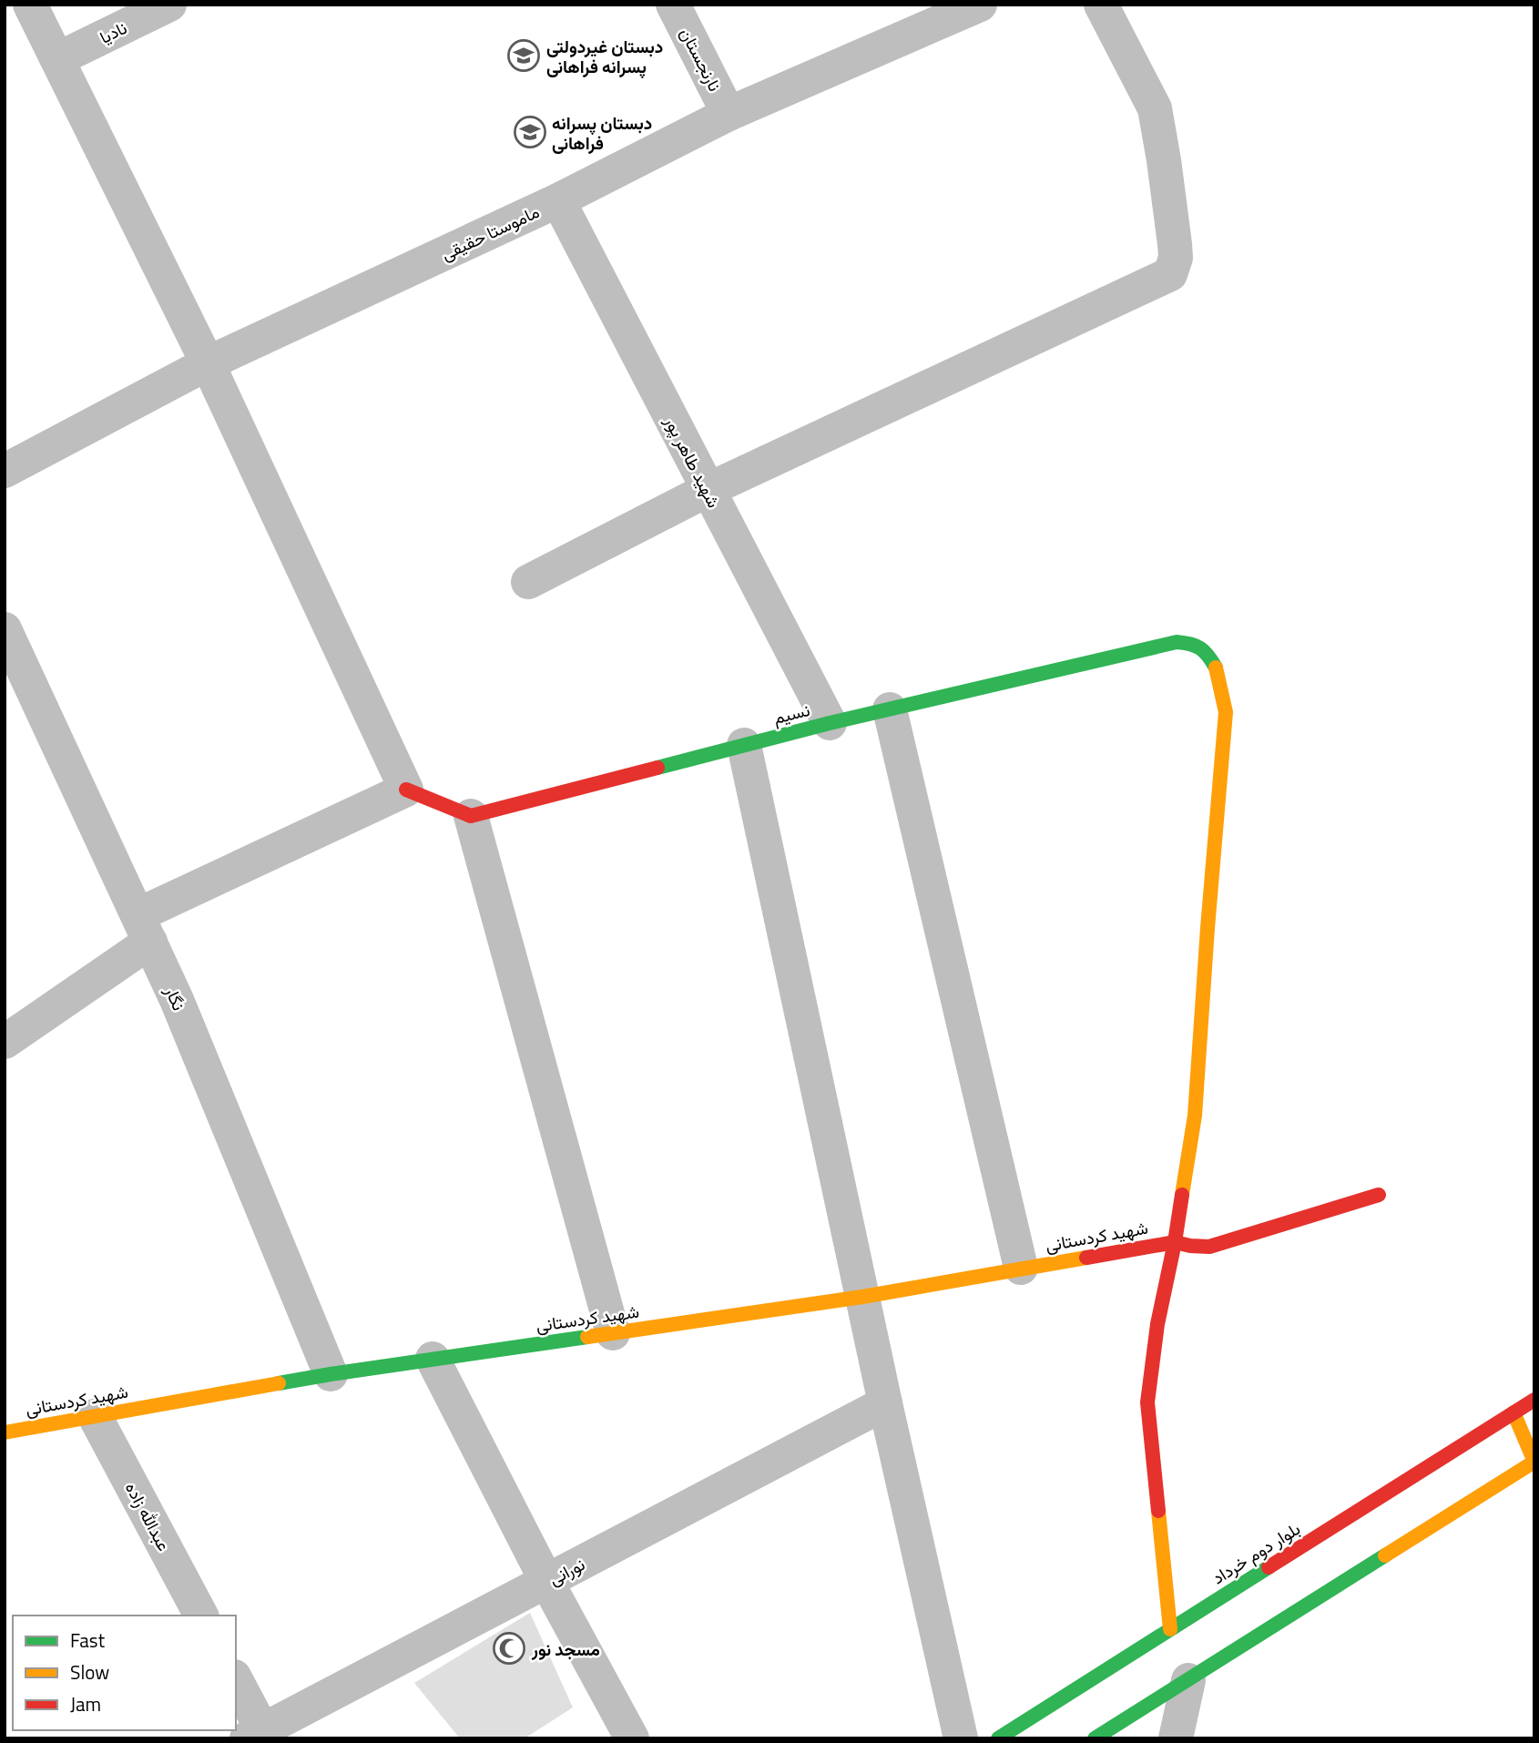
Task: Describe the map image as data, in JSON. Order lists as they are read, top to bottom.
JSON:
{
  "streets": {
    "street": [
      "نادیا",
      "نارنجستان",
      "ماموستا حقیقی",
      "شهید طاهر پور",
      "نسیم",
      "نگار",
      "شهید کردستانی",
      "عبدالله زاده",
      "بلوار دوم خرداد",
      "نورانی"
    ]
  },
  "crossings": [
    ["نارنجستان", "ماموستا حقیقی"],
    ["ماموستا حقیقی", "شهید طاهر پور"],
    ["شهید طاهر پور", "نسیم"],
    ["نسیم", "شهید کردستانی"],
    ["نگار", "شهید کردستانی"],
    ["شهید کردستانی", "عبدالله زاده"]
  ],
  "places": {
    "school or university": ["دبستان غیردولتی پسرانه فراهانی", "دبستان پسرانه فراهانی"],
    "mosque": ["مسجد نور"]
  },
  "legend": ["Fast", "Slow", "Jam"]
}
